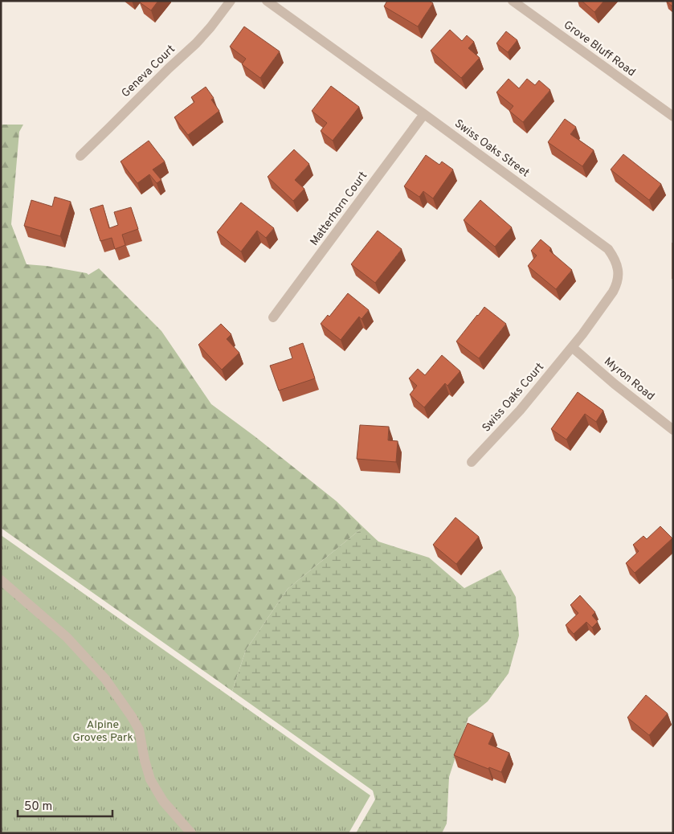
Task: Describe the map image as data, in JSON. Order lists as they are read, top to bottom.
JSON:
{
  "streets": {
    "street": [
      "Grove Bluff Road",
      "Geneva Court",
      "Swiss Oaks Street",
      "Matterhorn Court",
      "Myron Road",
      "Swiss Oaks Court"
    ]
  },
  "crossings": [
    ["Swiss Oaks Street", "Matterhorn Court"],
    ["Swiss Oaks Street", "Myron Road"],
    ["Swiss Oaks Street", "Swiss Oaks Court"],
    ["Myron Road", "Swiss Oaks Court"]
  ],
  "parks": ["Alpine Groves Park"],
  "scale_bar": "50 m"
}
